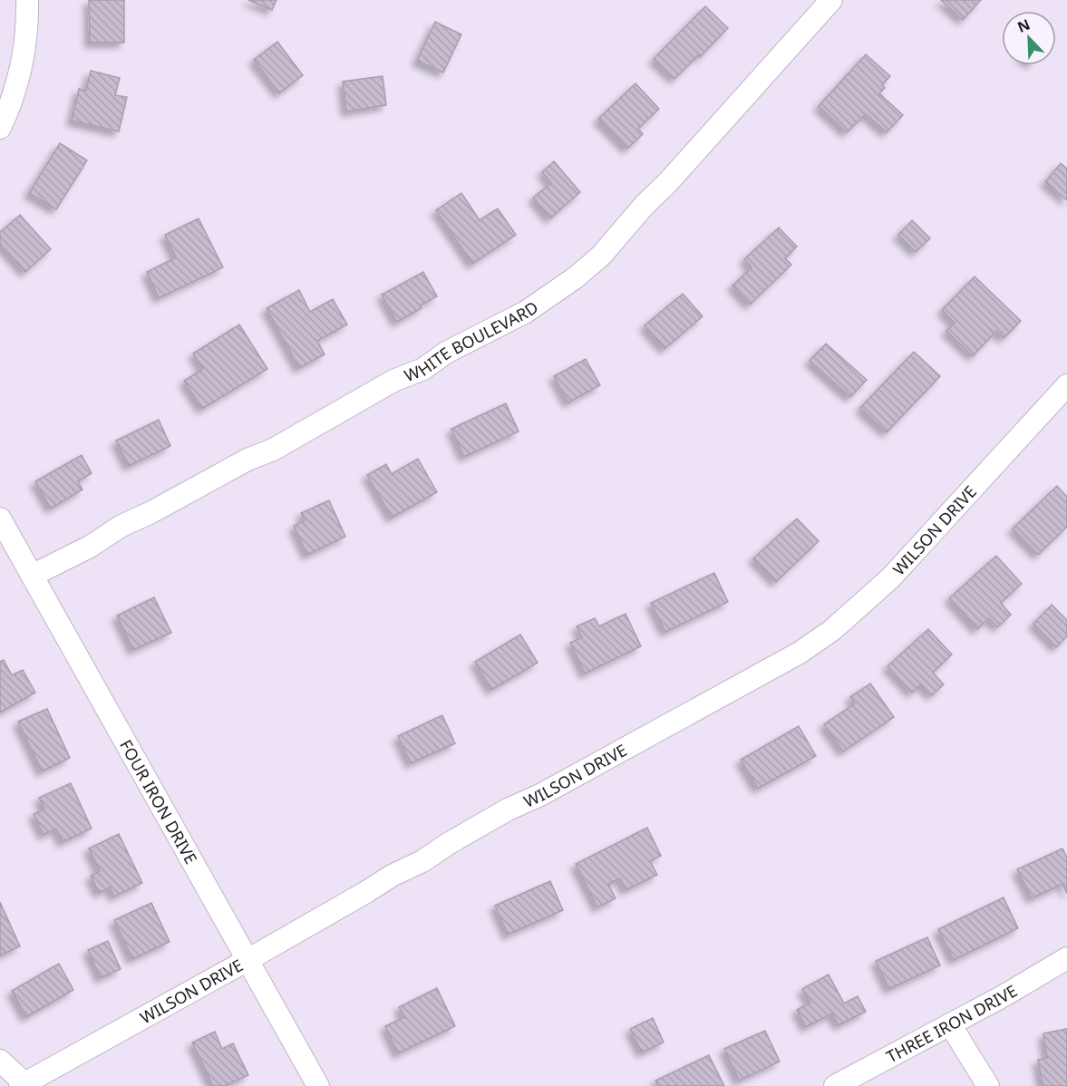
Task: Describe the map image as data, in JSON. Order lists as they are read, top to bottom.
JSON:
{
  "streets": {
    "street": [
      "WHITE BOULEVARD",
      "WILSON DRIVE",
      "FOUR IRON DRIVE",
      "THREE IRON DRIVE"
    ]
  },
  "crossings": [
    ["WHITE BOULEVARD", "FOUR IRON DRIVE"],
    ["WILSON DRIVE", "FOUR IRON DRIVE"]
  ],
  "north": "top left"
}
